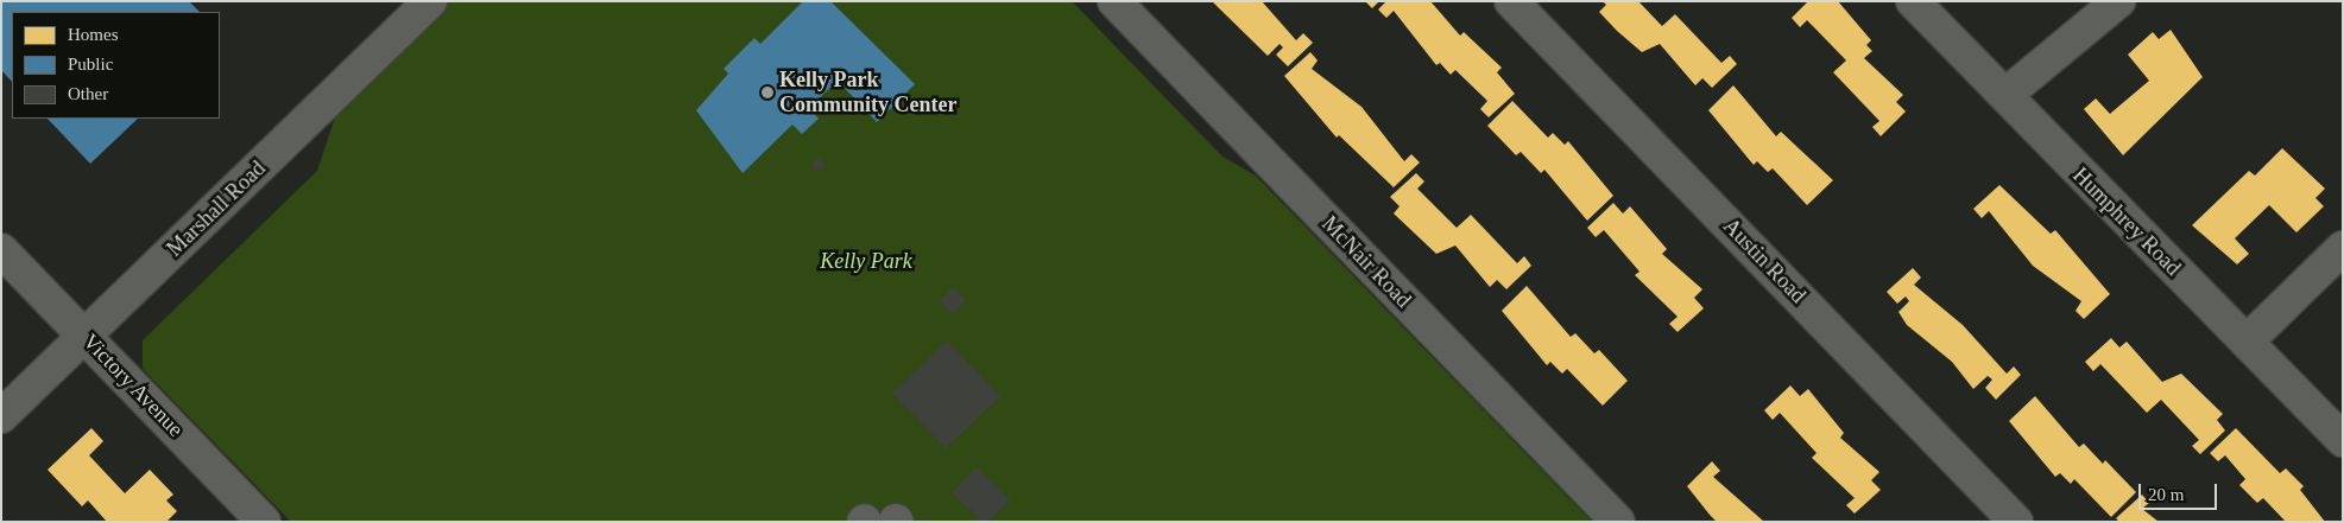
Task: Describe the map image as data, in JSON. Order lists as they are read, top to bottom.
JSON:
{
  "streets": {
    "street": [
      "Marshall Road",
      "Humphrey Road",
      "Austin Road",
      "McNair Road",
      "Victory Avenue"
    ]
  },
  "crossings": [
    ["Marshall Road", "Victory Avenue"]
  ],
  "parks": ["Kelly Park"],
  "places": ["Kelly Park Community Center"],
  "legend": ["Homes", "Public", "Other"],
  "scale_bar": "20 m"
}
